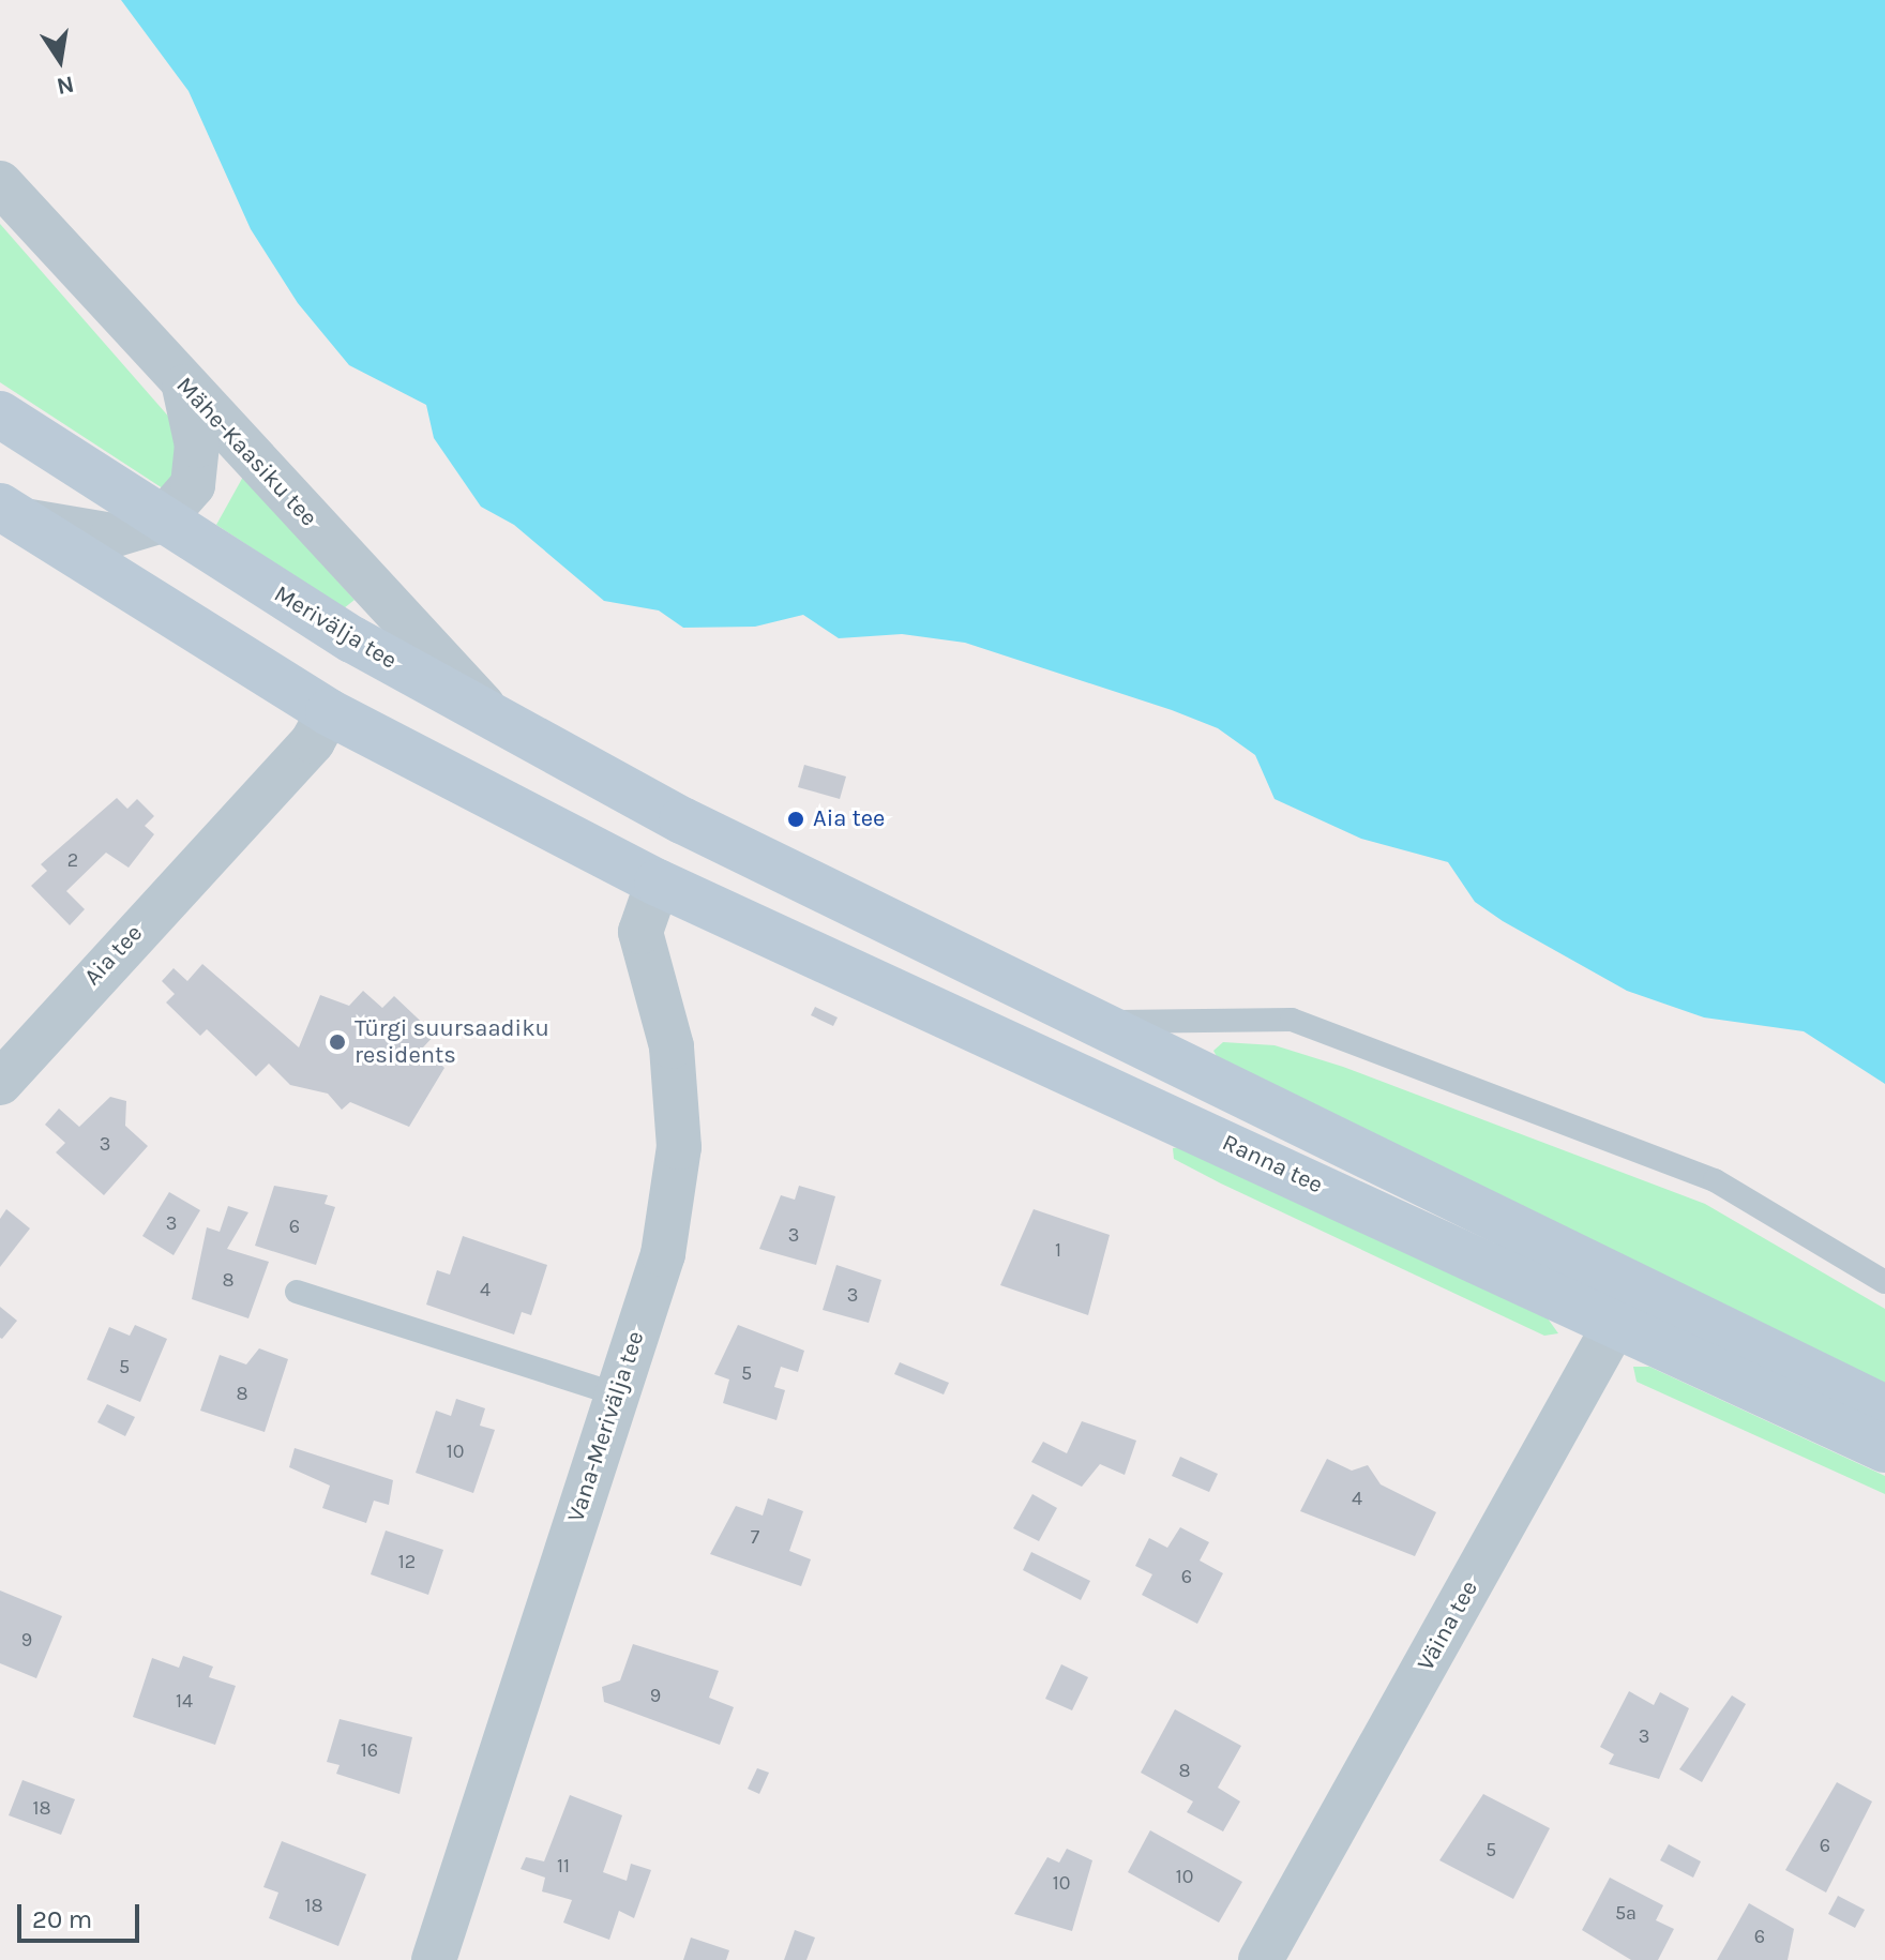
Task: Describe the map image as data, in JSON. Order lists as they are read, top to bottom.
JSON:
{
  "streets": {
    "main road": ["Merivälja tee", "Ranna tee"],
    "street": [
      "Mähe-Kaasiku tee",
      "Aia tee",
      "Vana-Merivälja tee",
      "Väina tee"
    ]
  },
  "crossings": [
    ["Mähe-Kaasiku tee", "Merivälja tee"],
    ["Merivälja tee", "Ranna tee"],
    ["Ranna tee", "Vana-Merivälja tee"],
    ["Ranna tee", "Väina tee"]
  ],
  "places": ["Aia tee", "Türgi suursaadiku residents"],
  "house_numbers": [
    "2",
    "3",
    "3",
    "6",
    "3",
    "1",
    "8",
    "4",
    "3",
    "5",
    "5",
    "8",
    "10",
    "4",
    "7",
    "12",
    "6",
    "9",
    "9",
    "14",
    "3",
    "16",
    "8",
    "18",
    "6",
    "5",
    "11",
    "10",
    "10",
    "18",
    "5a",
    "6"
  ],
  "scale_bar": "20 m",
  "north": "bottom"
}
